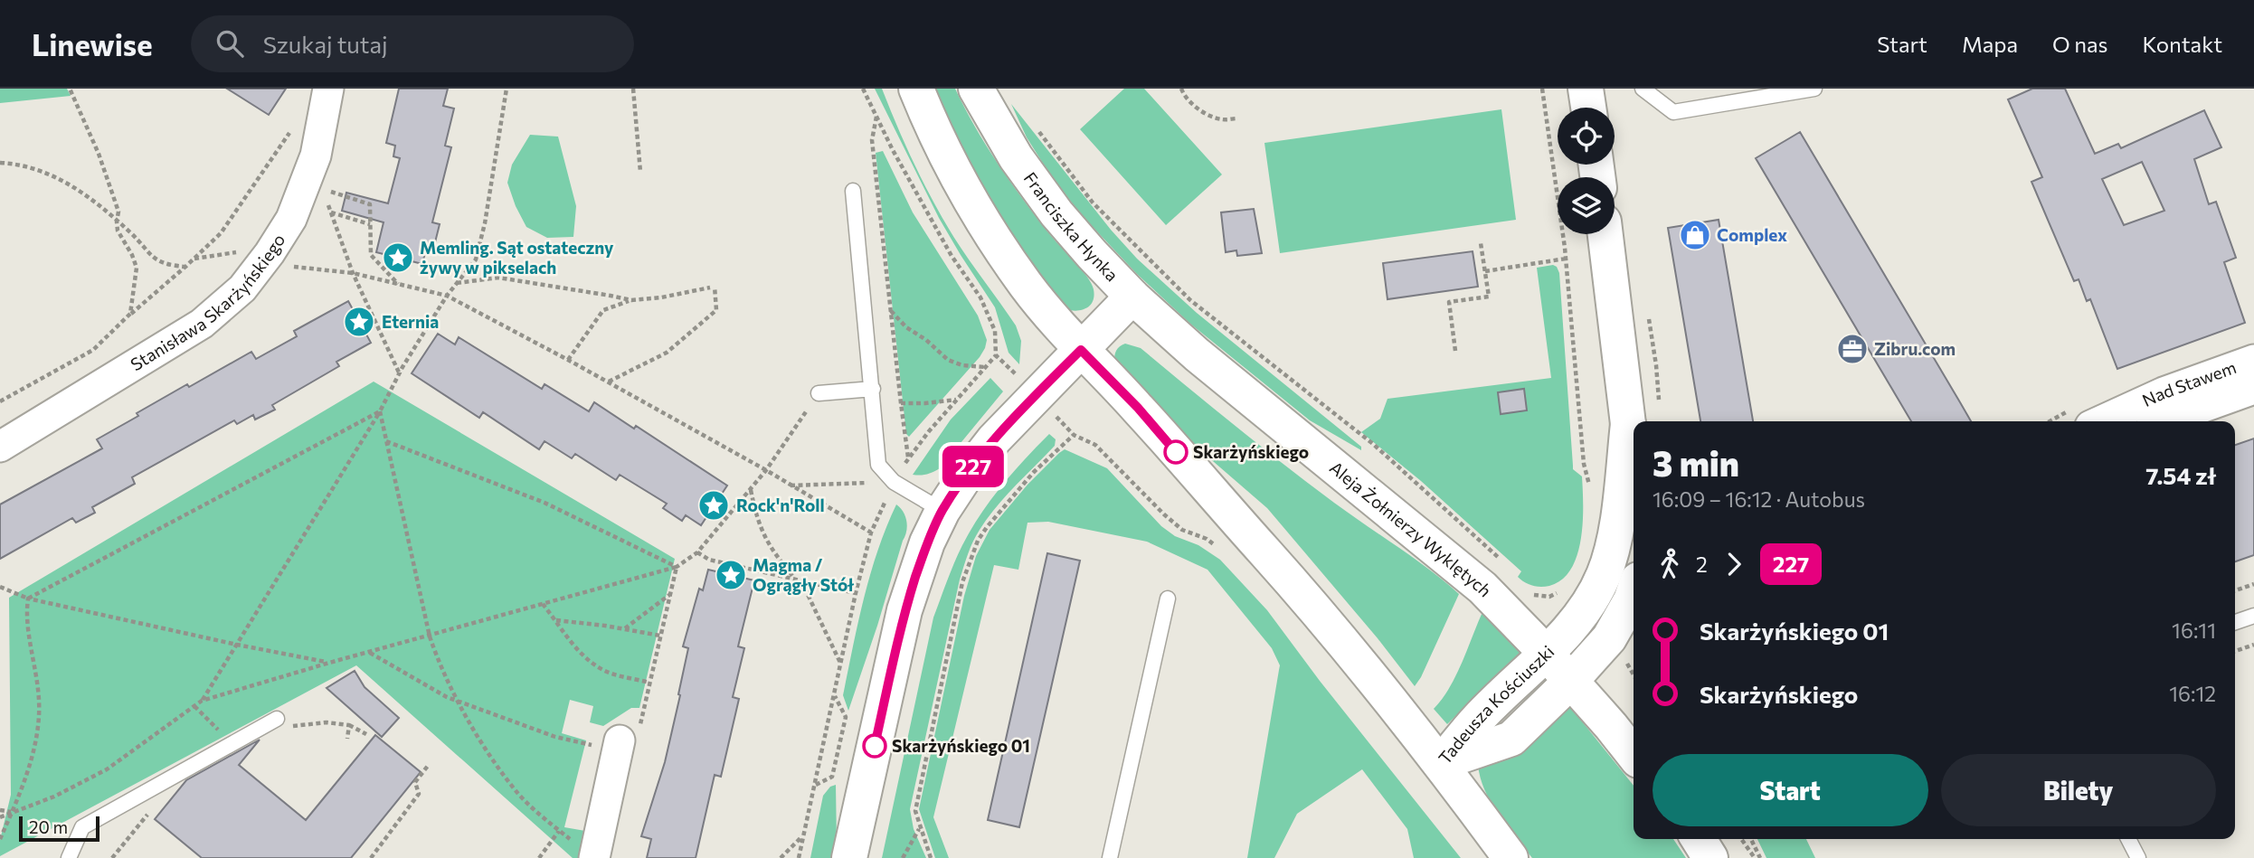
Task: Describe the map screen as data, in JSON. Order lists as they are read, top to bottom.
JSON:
{
  "streets": {
    "main road": ["Franciszka Hynka", "Aleja Żołnierzy Wyklętych", "Tadeusza Kościuszki"],
    "street": ["Stanisława Skarżyńskiego", "Nad Stawem"]
  },
  "crossings": [
    ["Franciszka Hynka", "Aleja Żołnierzy Wyklętych"],
    ["Aleja Żołnierzy Wyklętych", "Tadeusza Kościuszki"]
  ],
  "places": {
    "shop": ["Complex"],
    "place": [
      "Memling. Sąt ostateczny żywy w pikselach",
      "Eternia",
      "Rock'n'Roll",
      "Magma / Ogrągły Stół"
    ],
    "office": ["Zibru.com"],
    "other": ["Skarżyńskiego", "Skarżyńskiego 01"]
  },
  "lines": ["bus line 227"],
  "scale_bar": "20 m",
  "page": {
    "header": "Linewise",
    "search": "Szukaj tutaj",
    "nav": [
      "Start",
      "Mapa",
      "O nas",
      "Kontakt"
    ],
    "on_map": "227",
    "heading": ["3 min", "16:09 – 16:12 · Autobus", "7.54 zł"],
    "legs": ["2", "227"],
    "list": [
      {
        "name": "Skarżyńskiego 01",
        "value": "16:11"
      },
      {
        "name": "Skarżyńskiego",
        "value": "16:12"
      }
    ],
    "buttons": ["Start", "Bilety"],
    "scale": "20 m"
  }
}
